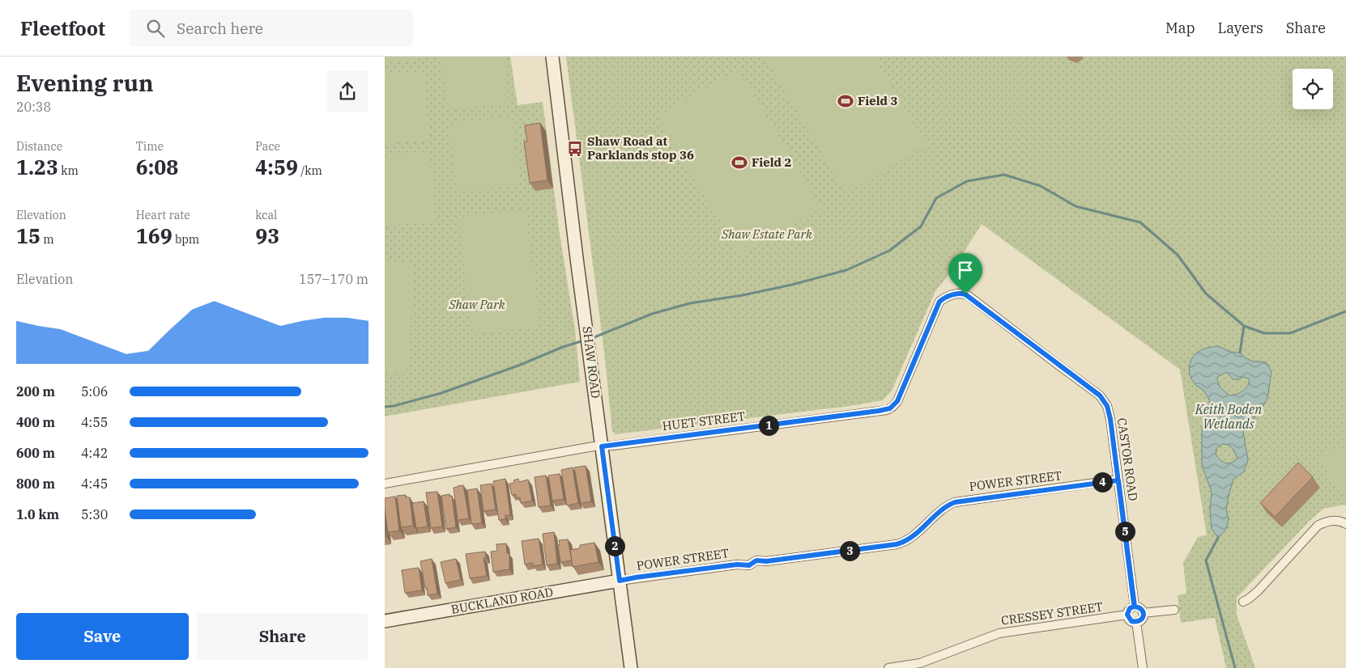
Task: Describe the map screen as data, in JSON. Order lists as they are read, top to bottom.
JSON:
{
  "streets": {
    "street": [
      "SHAW ROAD",
      "HUET STREET",
      "CASTOR ROAD",
      "POWER STREET",
      "BUCKLAND ROAD",
      "CRESSEY STREET"
    ]
  },
  "crossings": [
    ["SHAW ROAD", "HUET STREET"],
    ["SHAW ROAD", "POWER STREET"],
    ["SHAW ROAD", "BUCKLAND ROAD"],
    ["HUET STREET", "CASTOR ROAD"],
    ["CASTOR ROAD", "POWER STREET"],
    ["CASTOR ROAD", "CRESSEY STREET"],
    ["POWER STREET", "BUCKLAND ROAD"]
  ],
  "water": ["Keith Boden Wetlands"],
  "parks": ["Shaw Estate Park", "Shaw Park"],
  "places": {
    "sports": ["Field 3", "Field 2"],
    "bus stop": ["Shaw Road at Parklands stop 36"]
  },
  "page": {
    "header": "Fleetfoot",
    "search": "Search here",
    "nav": ["Map", "Layers", "Share"],
    "heading": ["Evening run", "20:38"],
    "stats": [
      ["Distance", "1.23 km"],
      ["Time", "6:08"],
      ["Pace", "4:59 /km"],
      ["Elevation", "15 m"],
      ["Heart rate", "169 bpm"],
      ["kcal", "93"]
    ],
    "chart": ["Elevation", "157–170 m"],
    "list": [
      {
        "name": "200 m",
        "note": "5:06"
      },
      {
        "name": "400 m",
        "note": "4:55"
      },
      {
        "name": "600 m",
        "note": "4:42"
      },
      {
        "name": "800 m",
        "note": "4:45"
      },
      {
        "name": "1.0 km",
        "note": "5:30"
      }
    ],
    "pins": [
      "1",
      "4",
      "5",
      "2",
      "3"
    ],
    "buttons": ["Save", "Share"]
  }
}
